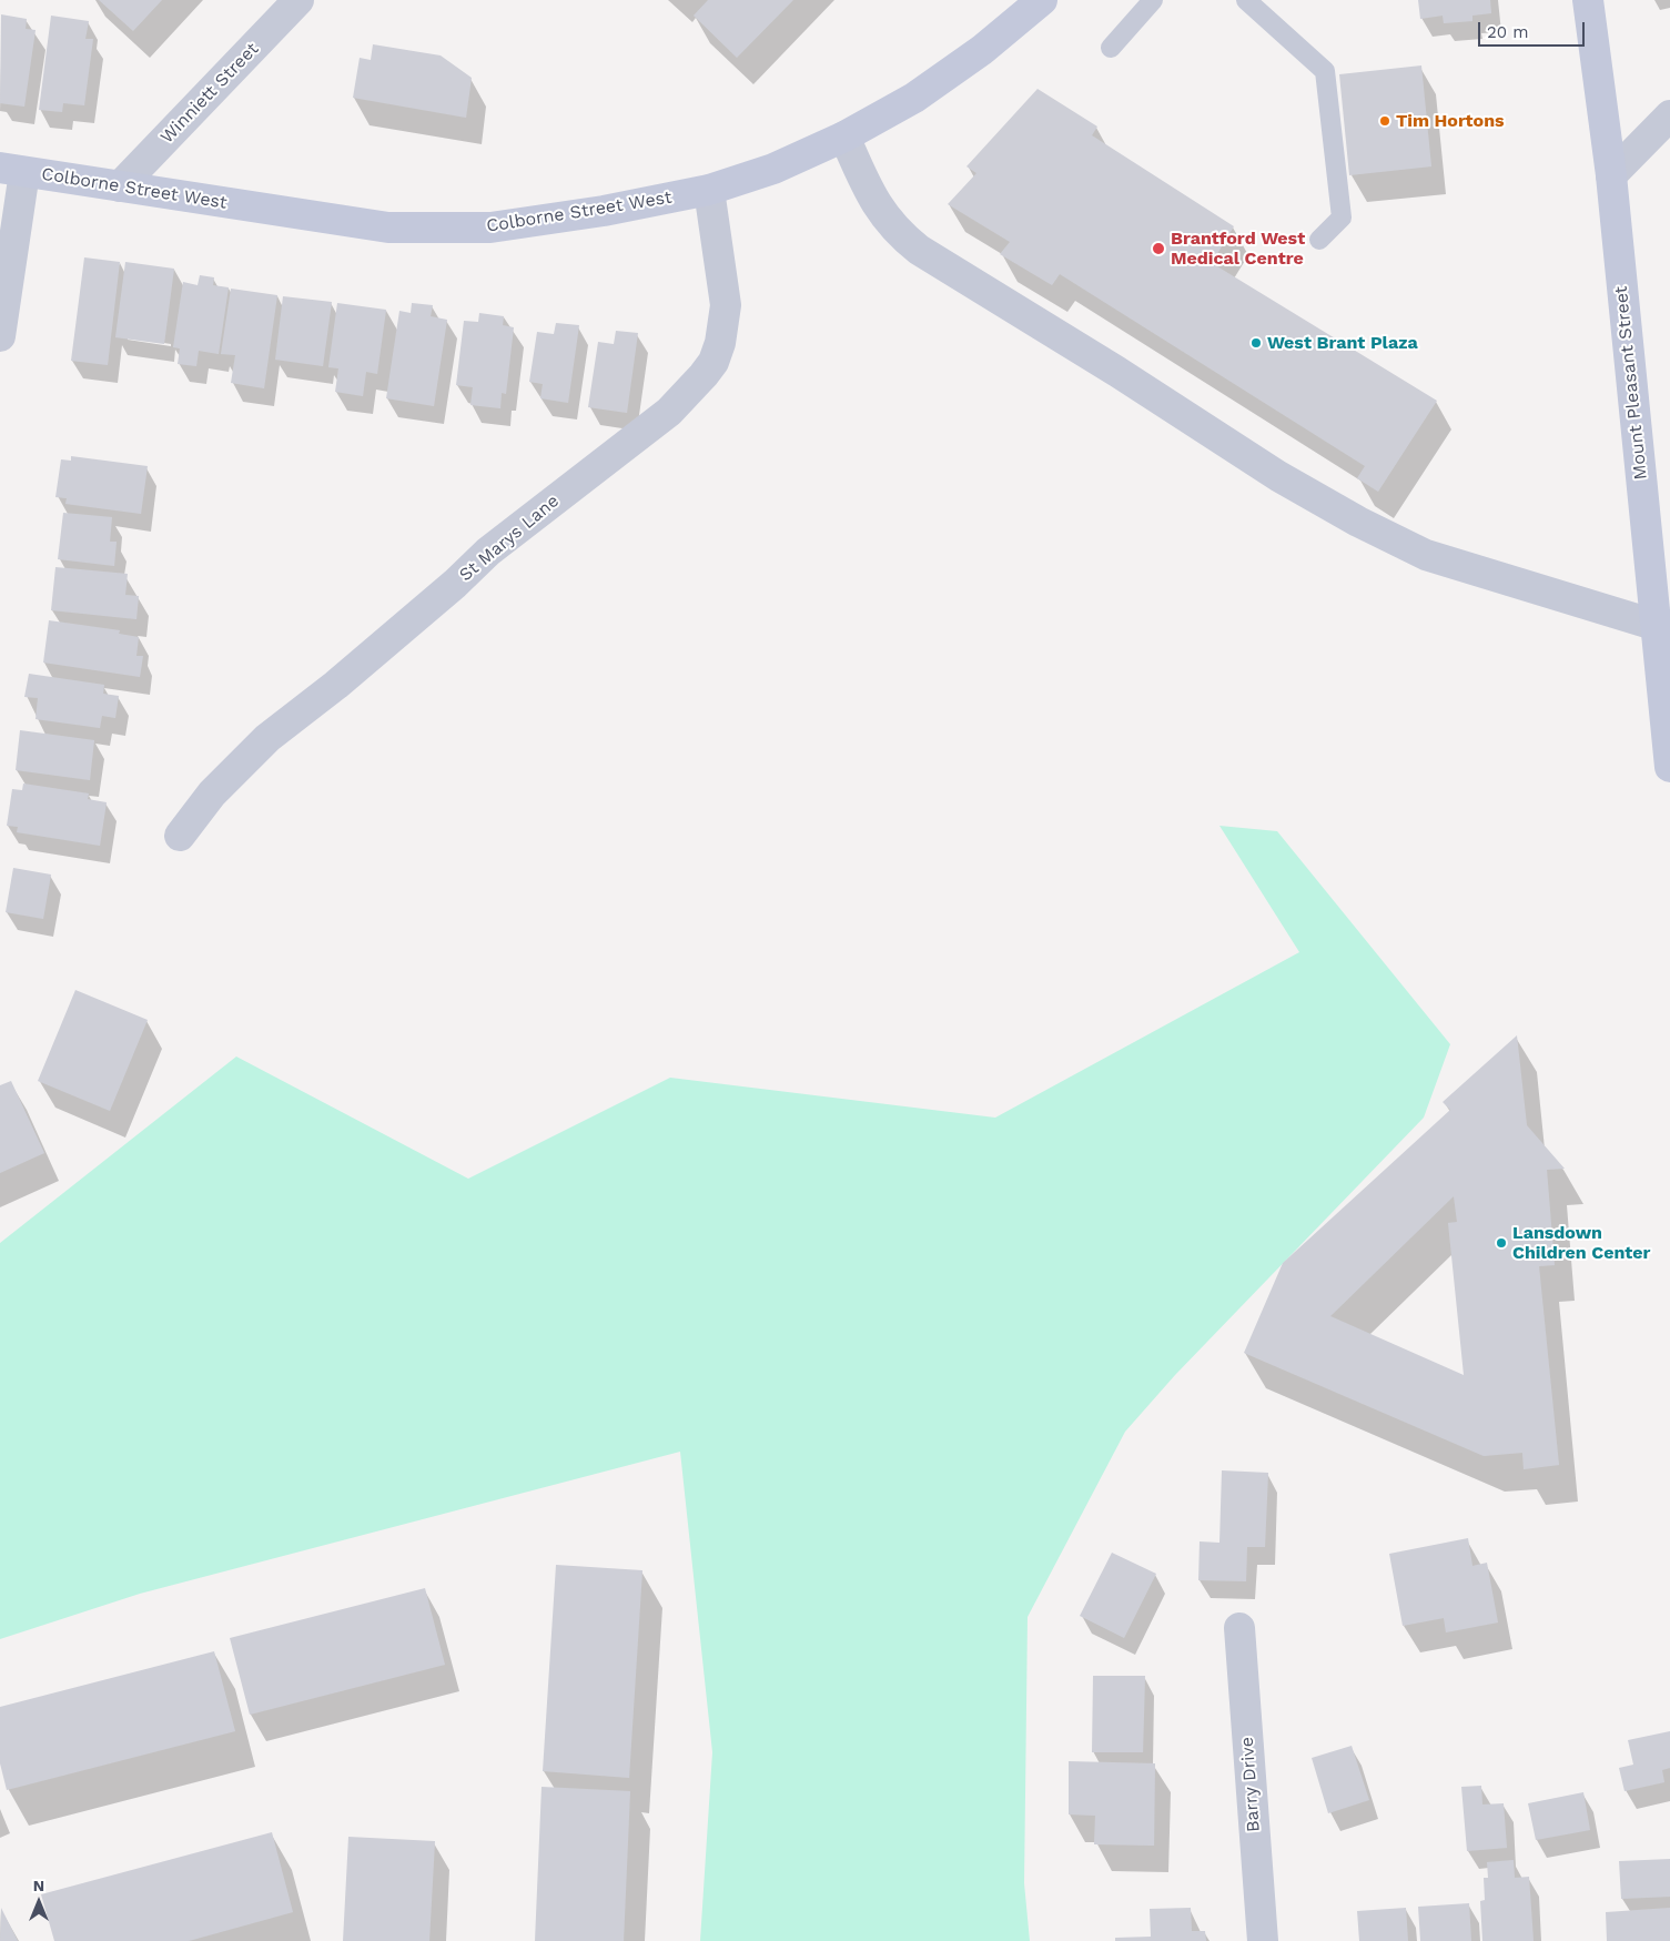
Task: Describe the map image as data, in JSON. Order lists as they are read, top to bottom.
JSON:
{
  "streets": {
    "main road": ["Colborne Street West", "Mount Pleasant Street"],
    "street": ["Winniett Street", "St Marys Lane", "Barry Drive"]
  },
  "crossings": [
    ["Winniett Street", "Colborne Street West"],
    ["Colborne Street West", "St Marys Lane"]
  ],
  "places": [
    "Tim Hortons",
    "Brantford West Medical Centre",
    "West Brant Plaza",
    "Lansdown Children Center"
  ],
  "scale_bar": "20 m",
  "north": "top"
}
